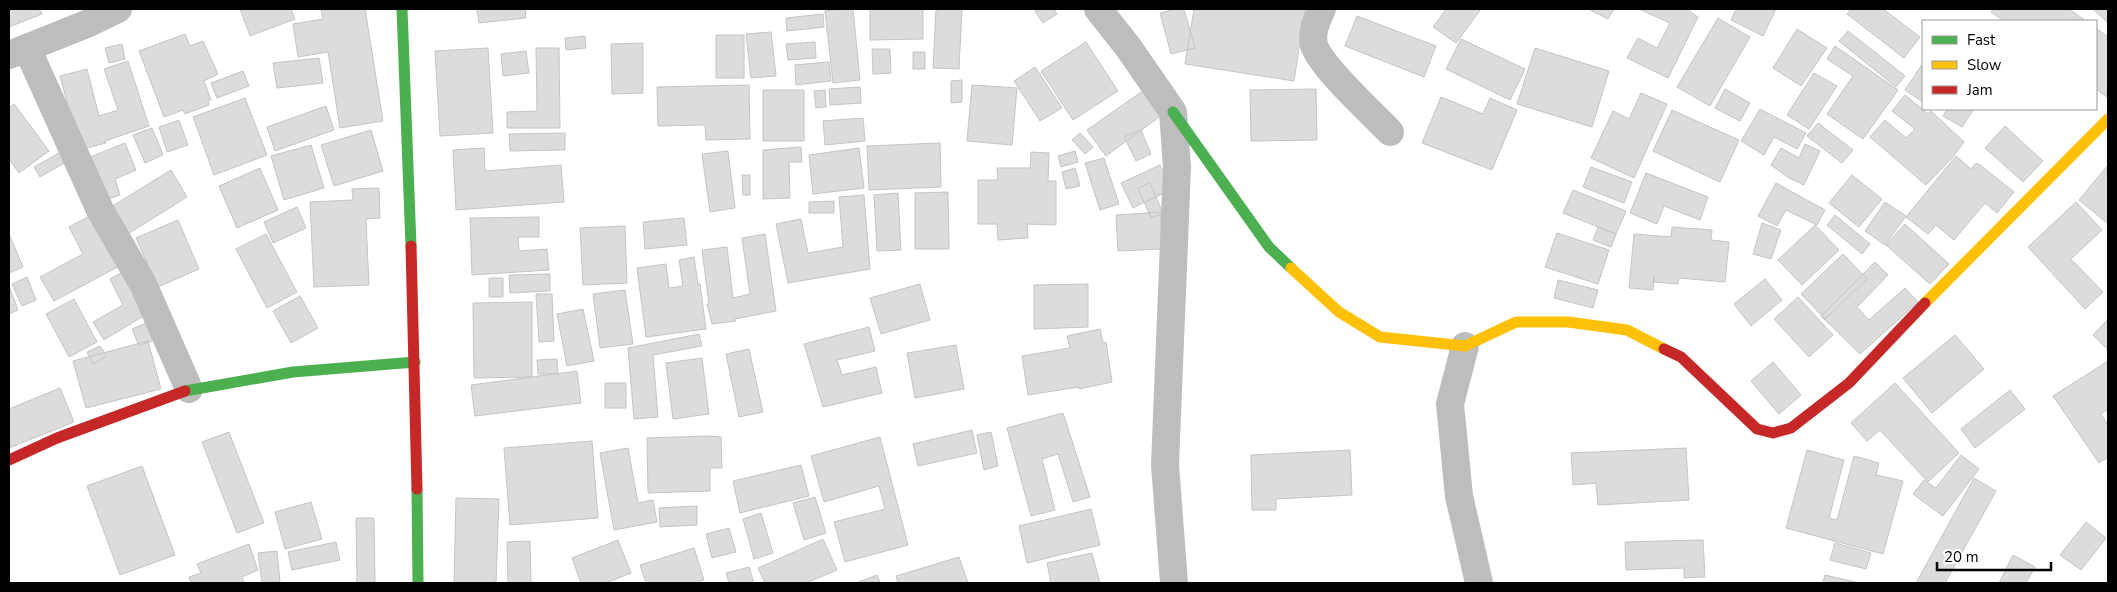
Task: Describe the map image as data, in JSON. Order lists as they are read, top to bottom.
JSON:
{
  "legend": ["Fast", "Slow", "Jam"],
  "scale_bar": "20 m"
}
